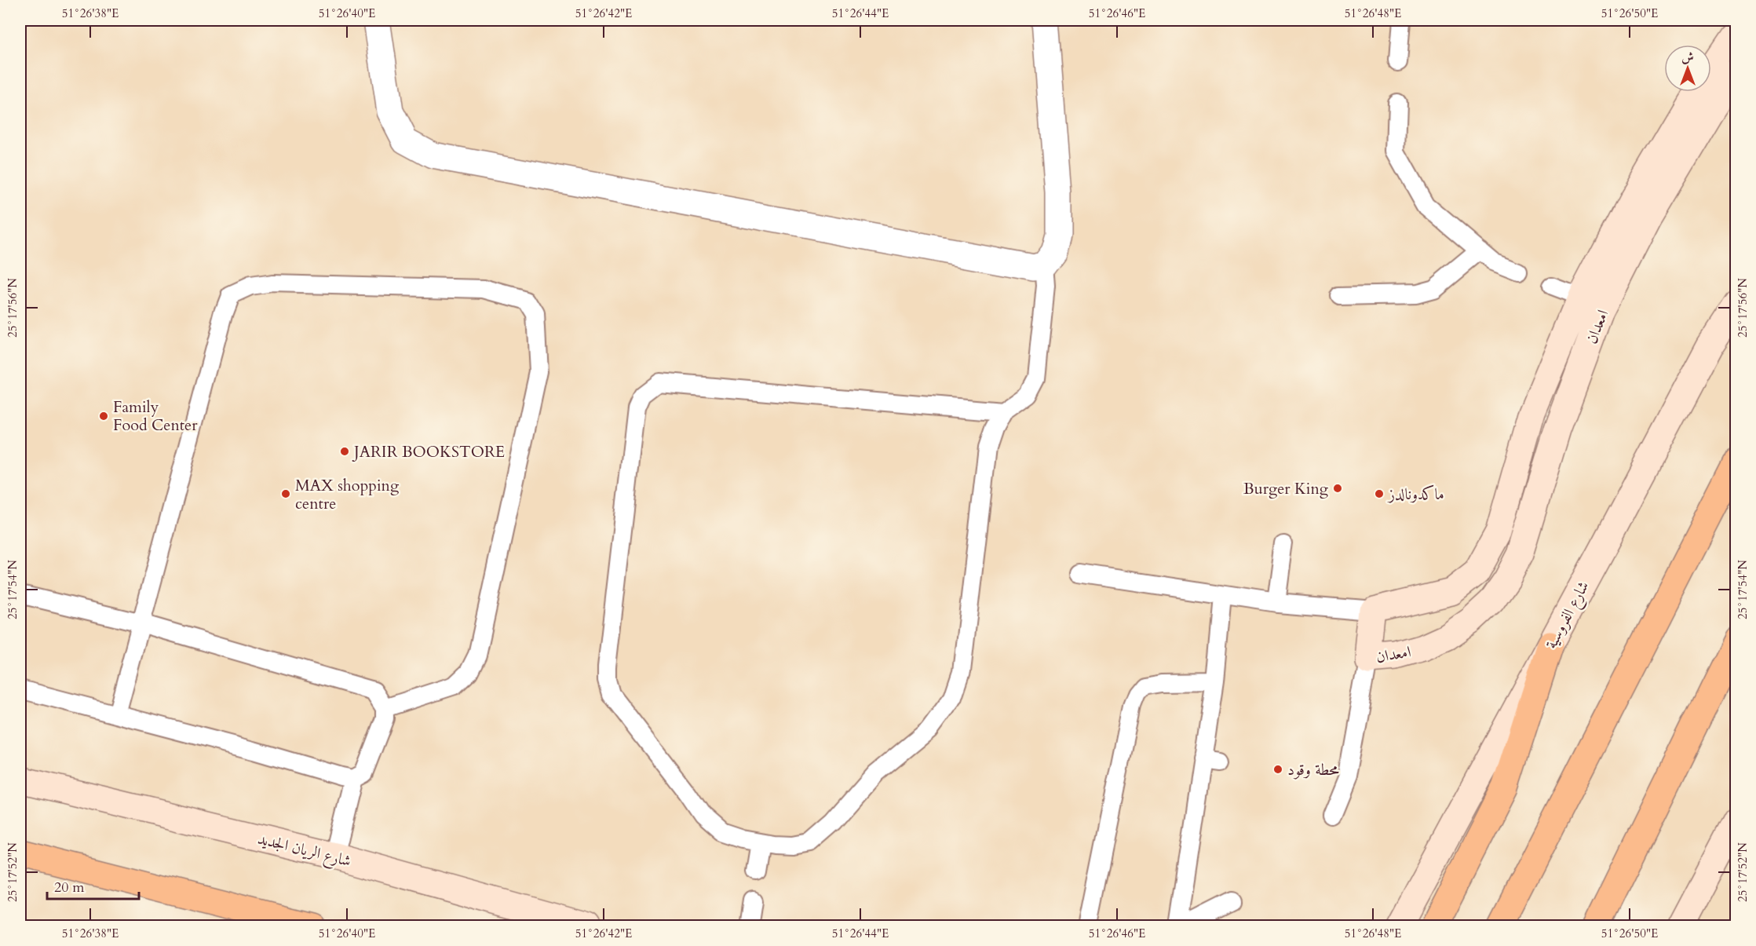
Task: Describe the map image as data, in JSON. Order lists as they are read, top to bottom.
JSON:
{
  "streets": {
    "street": ["امعدان", "شارع الفروسية", "شارع الريان الجديد"]
  },
  "places": [
    "Family Food Center",
    "JARIR BOOKSTORE",
    "Burger King",
    "MAX shopping centre",
    "ماكدونالدز",
    "محطة وقود"
  ],
  "scale_bar": "20 m",
  "north": "top",
  "coordinates": [
    "51°26'38\"E",
    "51°26'40\"E",
    "51°26'42\"E",
    "51°26'44\"E",
    "51°26'46\"E",
    "51°26'48\"E",
    "51°26'50\"E",
    "25°17'56\"N",
    "25°17'54\"N",
    "25°17'52\"N"
  ]
}
